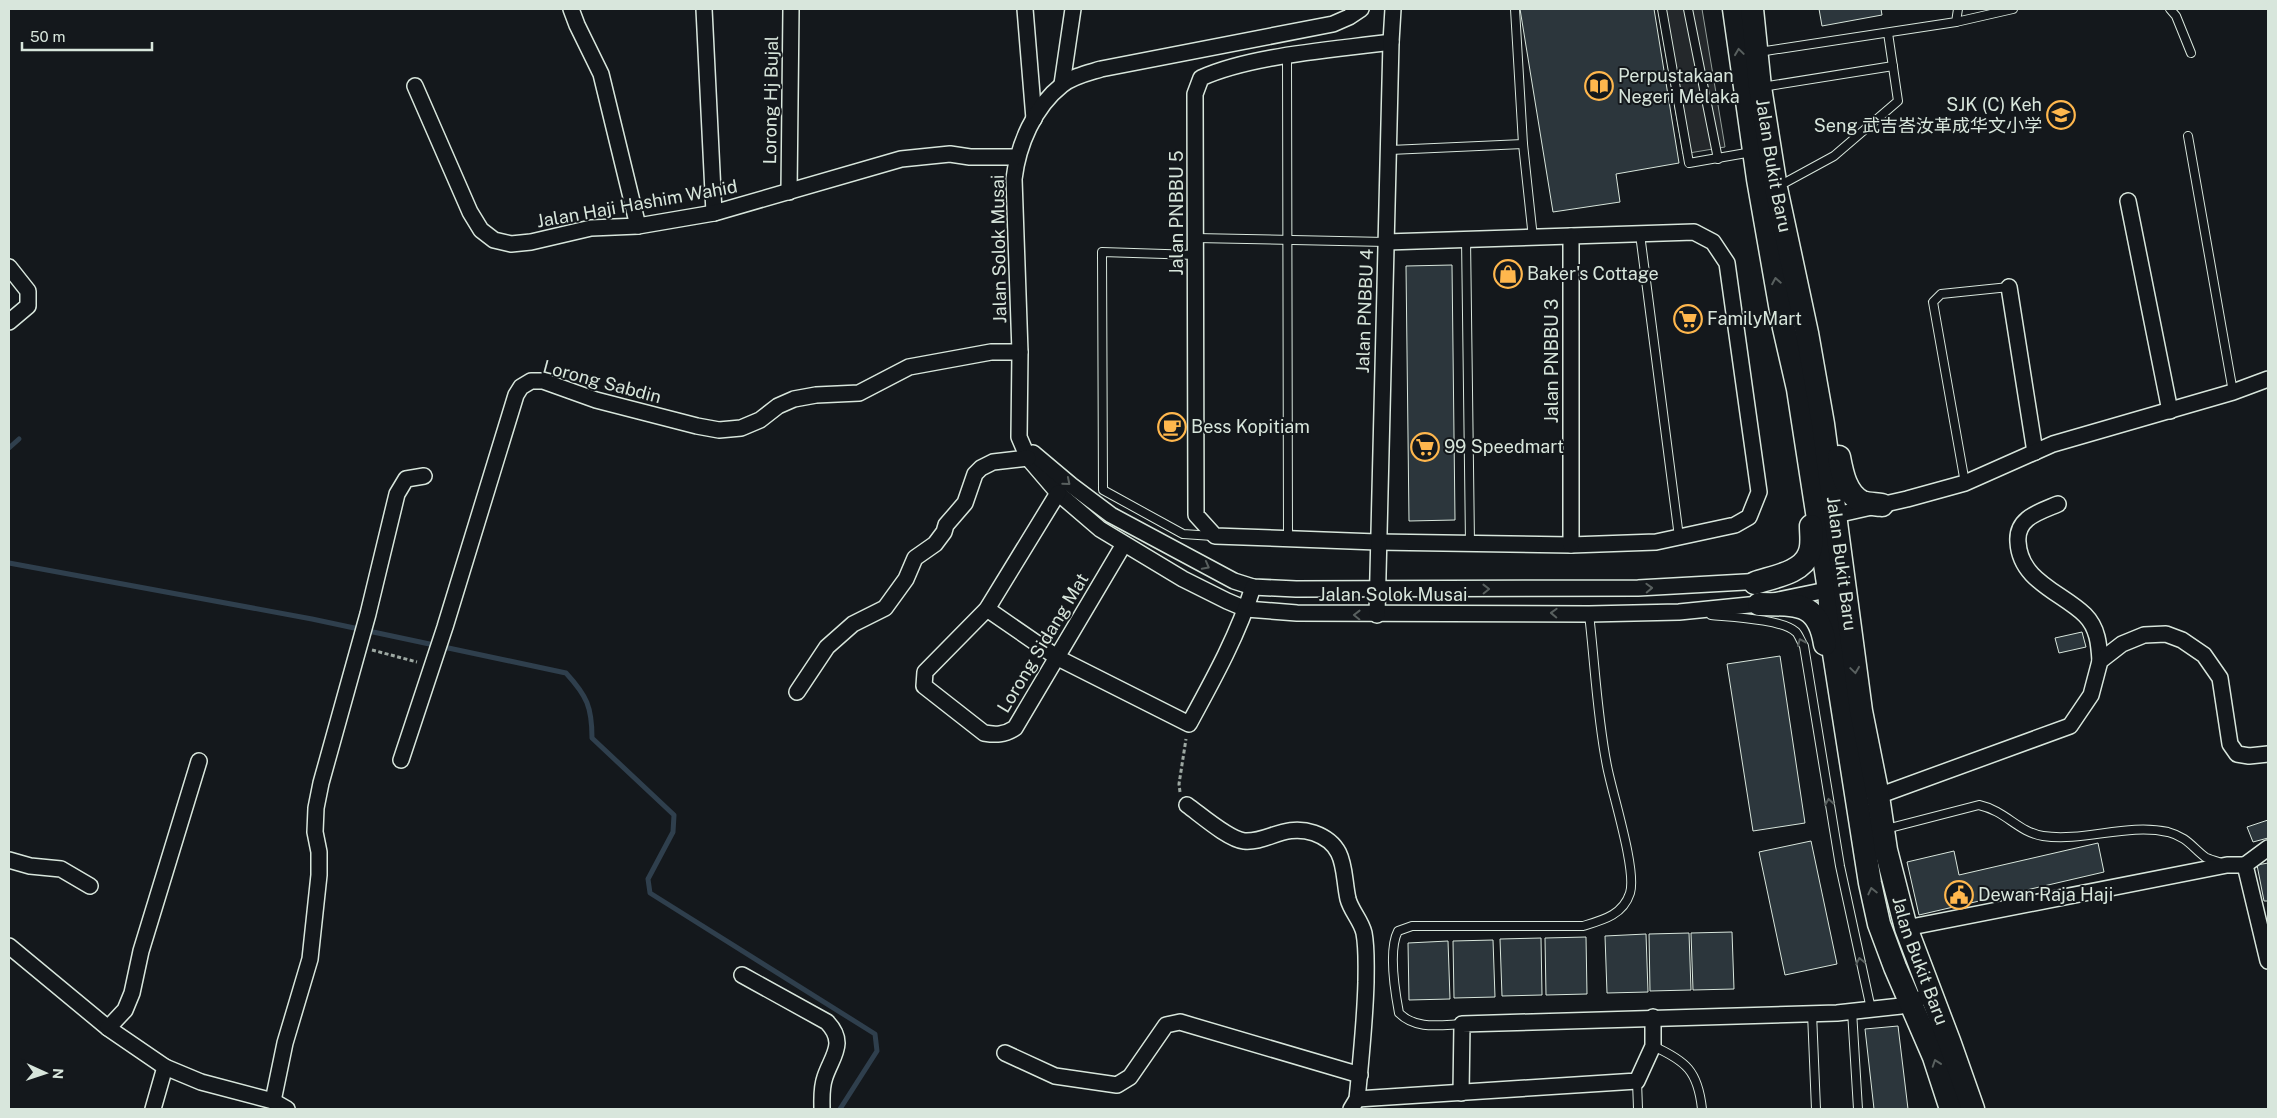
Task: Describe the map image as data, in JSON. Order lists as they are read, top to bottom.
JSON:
{
  "streets": {
    "main road": ["Jalan Bukit Baru"],
    "street": [
      "Lorong Hj Bujal",
      "Jalan Haji Hashim Wahid",
      "Jalan PNBBU 5",
      "Jalan Solok Musai",
      "Jalan PNBBU 4",
      "Jalan PNBBU 3",
      "Lorong Sabdin",
      "Lorong Sidang Mat"
    ]
  },
  "crossings": [
    ["Lorong Hj Bujal", "Jalan Haji Hashim Wahid"],
    ["Jalan Bukit Baru", "Jalan Solok Musai"],
    ["Jalan Haji Hashim Wahid", "Jalan Solok Musai"],
    ["Jalan PNBBU 5", "Jalan PNBBU 4"],
    ["Jalan Solok Musai", "Jalan PNBBU 4"],
    ["Jalan Solok Musai", "Lorong Sabdin"],
    ["Jalan Solok Musai", "Lorong Sidang Mat"]
  ],
  "places": {
    "library": ["Perpustakaan Negeri Melaka"],
    "school or university": ["SJK (C) Keh Seng 武吉峇汝革成华文小学"],
    "shop": ["Baker's Cottage"],
    "supermarket": ["FamilyMart", "99 Speedmart"],
    "cafe": ["Bess Kopitiam"],
    "public building": ["Dewan Raja Haji"]
  },
  "scale_bar": "50 m",
  "north": "right"
}
